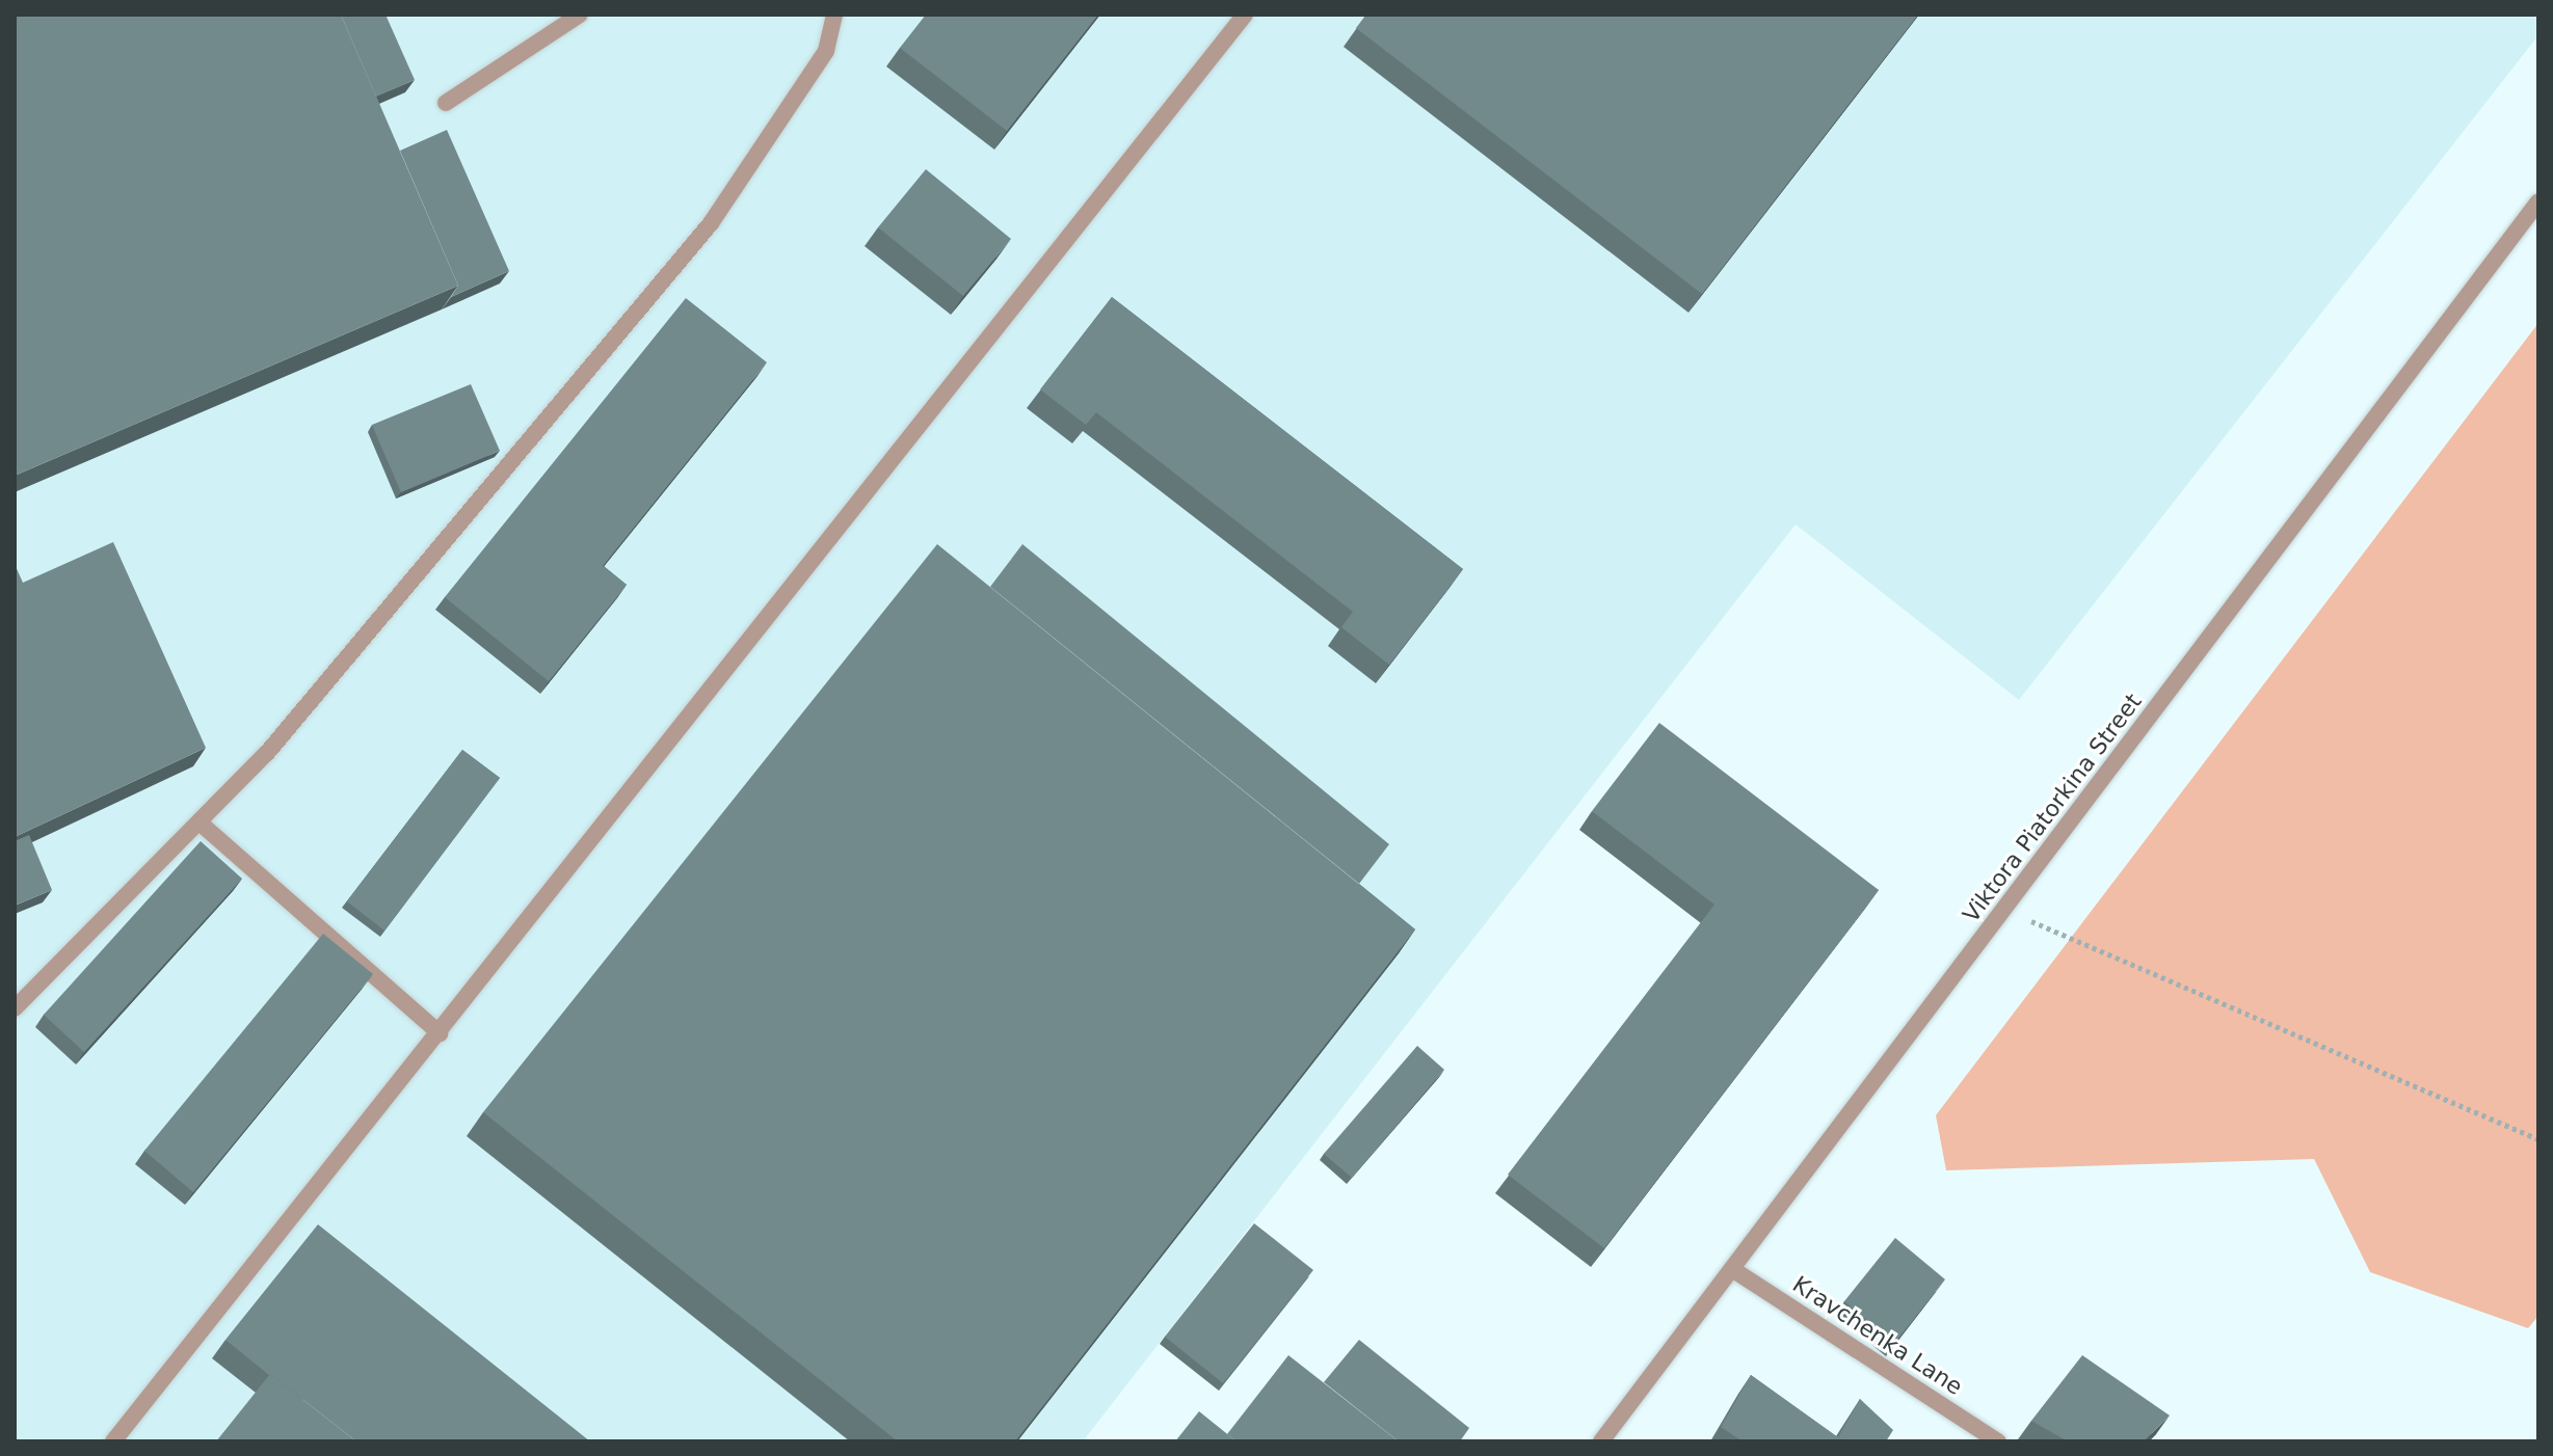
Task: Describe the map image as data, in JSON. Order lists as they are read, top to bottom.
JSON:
{
  "streets": {
    "street": ["Viktora Piatorkina Street", "Kravchenka Lane"]
  },
  "crossings": [
    ["Viktora Piatorkina Street", "Kravchenka Lane"]
  ]
}
